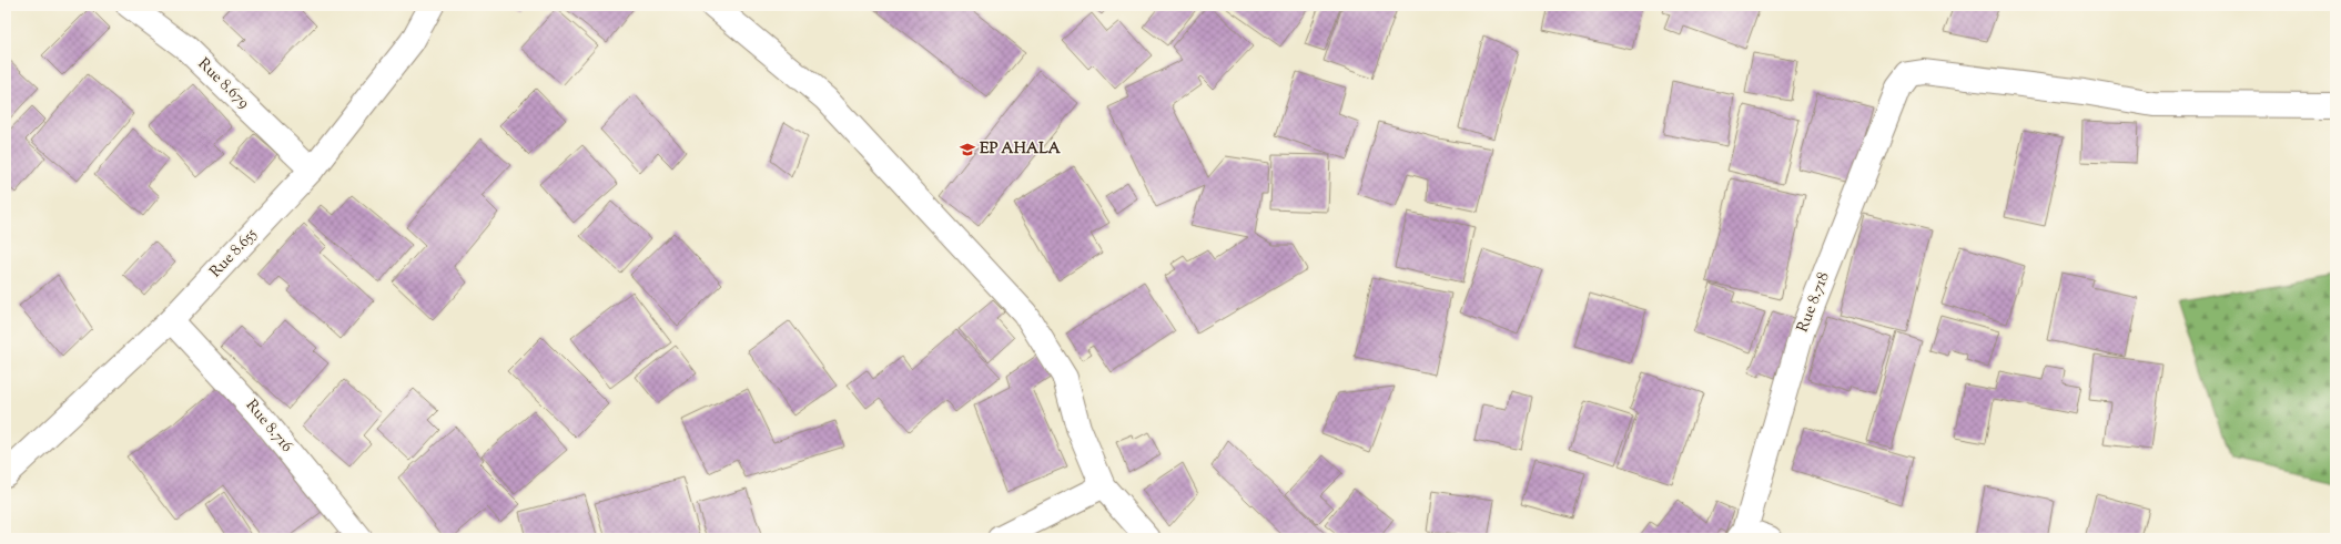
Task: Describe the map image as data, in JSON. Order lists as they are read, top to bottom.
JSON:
{
  "streets": {
    "street": [
      "Rue 8.679",
      "Rue 8.655",
      "Rue 8.718",
      "Rue 8.716"
    ]
  },
  "crossings": [
    ["Rue 8.679", "Rue 8.655"],
    ["Rue 8.655", "Rue 8.716"]
  ],
  "places": {
    "school or university": ["EP AHALA"]
  }
}
